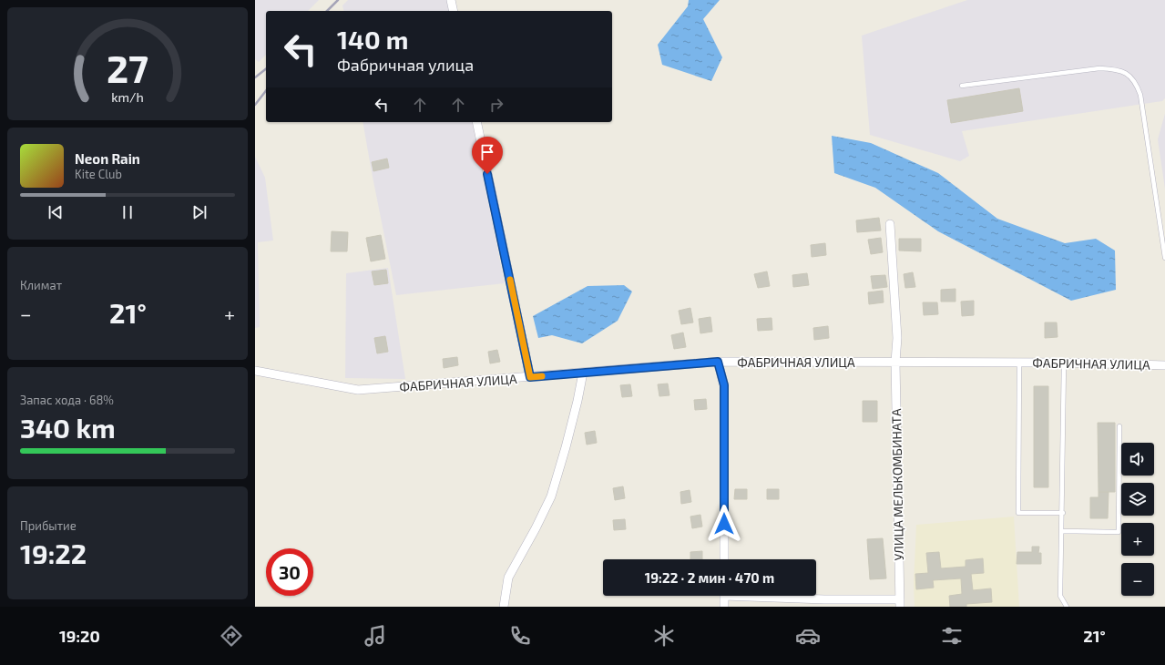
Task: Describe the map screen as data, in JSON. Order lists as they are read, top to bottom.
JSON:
{
  "streets": {
    "street": ["ФАБРИЧНАЯ УЛИЦА", "УЛИЦА МЕЛЬКОМБИНАТА"]
  },
  "crossings": [
    ["ФАБРИЧНАЯ УЛИЦА", "УЛИЦА МЕЛЬКОМБИНАТА"]
  ],
  "page": {
    "turn": ["140 m", "Фабричная улица"],
    "song": ["Neon Rain", "Kite Club"],
    "tile": [
      "Климат",
      ["Запас хода · 68%", "340 km"],
      ["Прибытие", "19:22"]
    ],
    "heat": ["−", "21°", "+"],
    "map_buttons": ["+", "−"],
    "limit": "30",
    "trip": "19:22 · 2 мин · 470 m",
    "tabs": ["19:20", "21°"],
    "gauge": ["27", "km/h"]
  }
}
